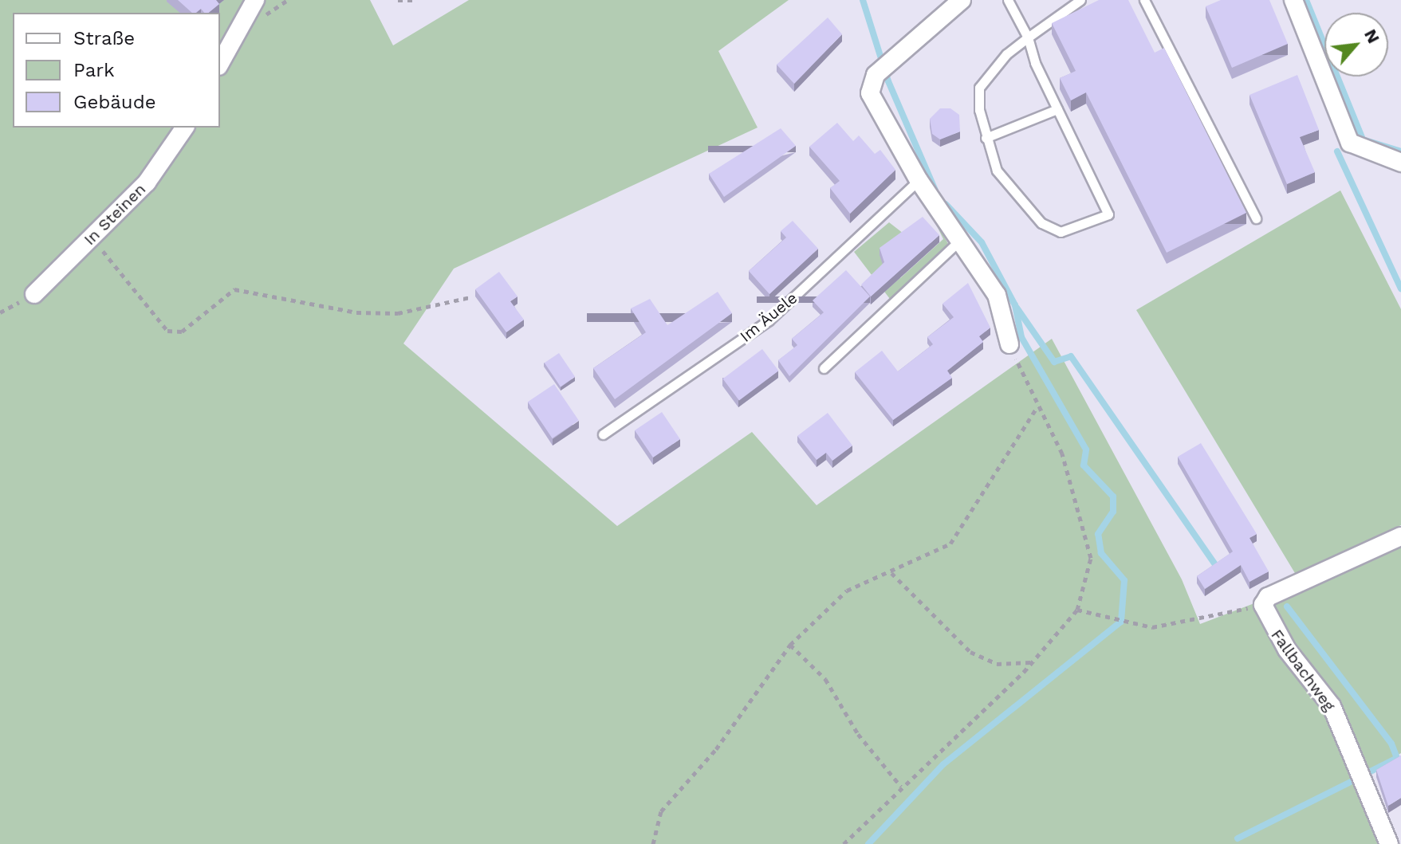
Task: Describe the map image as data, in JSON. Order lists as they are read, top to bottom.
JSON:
{
  "streets": {
    "street": ["In Steinen", "Fallbachweg"],
    "lane": ["Im Äuele"]
  },
  "legend": ["Straße", "Park", "Gebäude"],
  "north": "top right"
}
